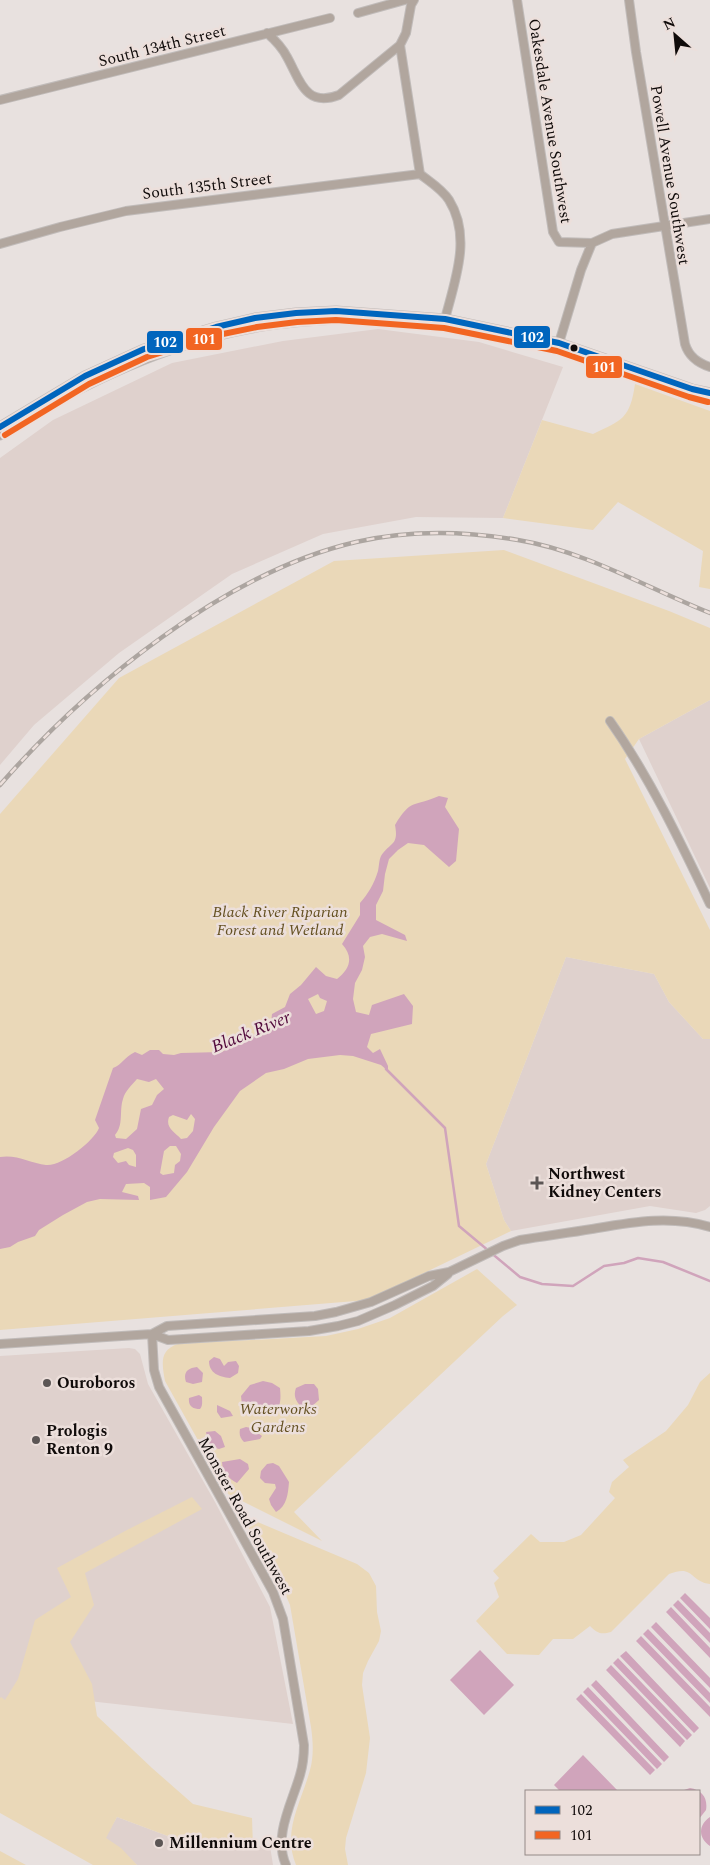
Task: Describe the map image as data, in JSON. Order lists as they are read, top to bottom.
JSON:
{
  "streets": {
    "street": [
      "South 134th Street",
      "Oakesdale Avenue Southwest",
      "Powell Avenue Southwest",
      "South 135th Street",
      "Monster Road Southwest"
    ]
  },
  "water": ["Black River"],
  "parks": ["Black River Riparian Forest and Wetland", "Waterworks Gardens"],
  "places": {
    "health": ["Northwest Kidney Centers"],
    "other": ["Ouroboros", "Prologis Renton 9", "Millennium Centre"]
  },
  "lines": ["transit line 102", "transit line 101"],
  "legend": ["102", "101"],
  "north": "top left"
}
